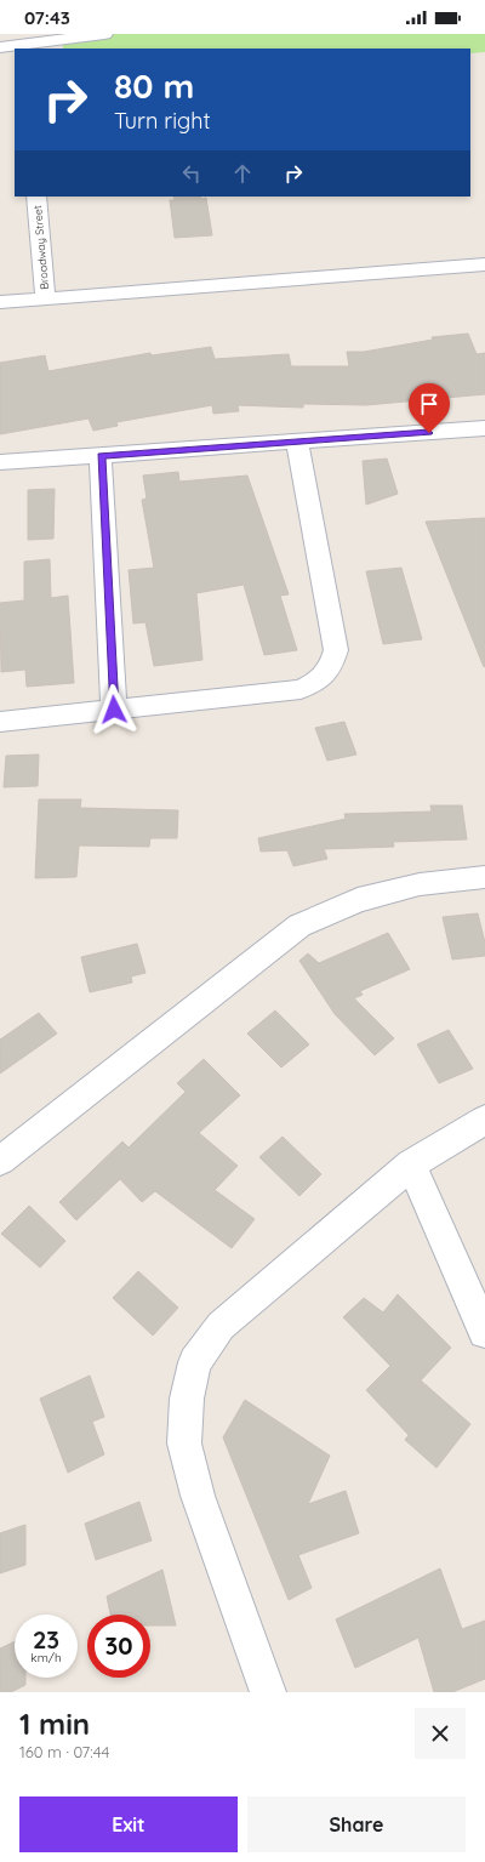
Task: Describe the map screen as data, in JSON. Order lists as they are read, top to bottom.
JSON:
{
  "streets": {
    "street": ["Broadway Street"]
  },
  "page": {
    "status": "07:43",
    "turn": ["80 m", "Turn right"],
    "speed": "23 km/h",
    "limit": "30",
    "heading": ["1 min", "160 m · 07:44"],
    "buttons": ["Exit", "Share"]
  }
}
